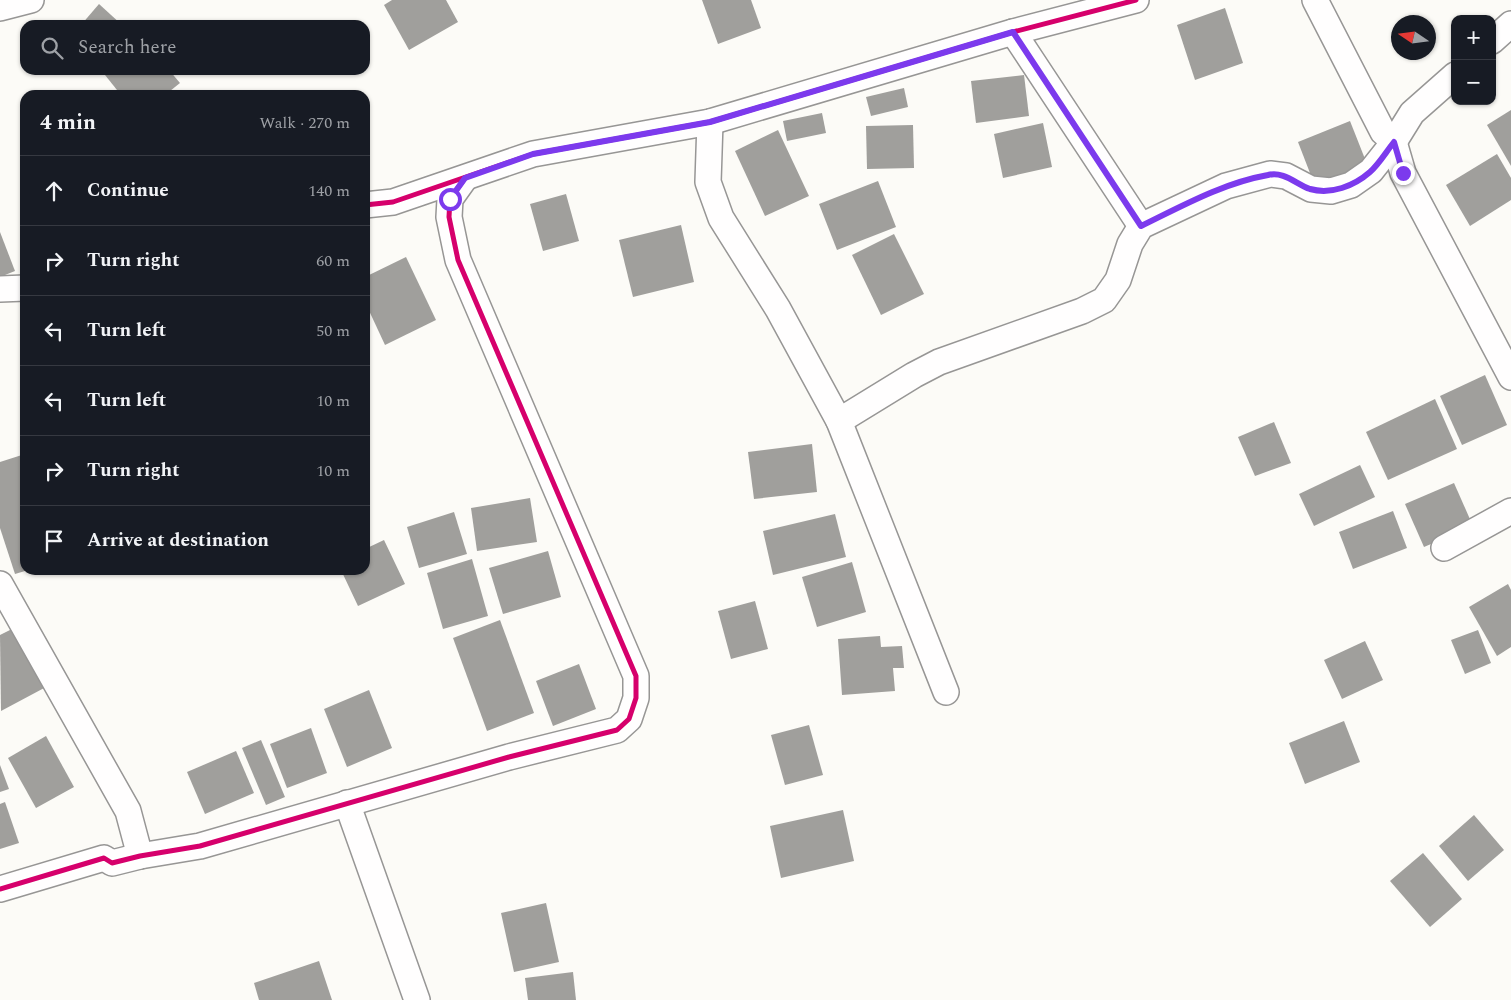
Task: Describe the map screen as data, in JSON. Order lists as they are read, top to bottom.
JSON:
{
  "north": "left",
  "page": {
    "map_buttons": ["+", "−"],
    "search": "Search here",
    "heading": ["4 min", "Walk · 270 m"],
    "list": [
      ["Continue", "140 m"],
      ["Turn right", "60 m"],
      ["Turn left", "50 m"],
      ["Turn left", "10 m"],
      ["Turn right", "10 m"],
      "Arrive at destination"
    ]
  }
}
